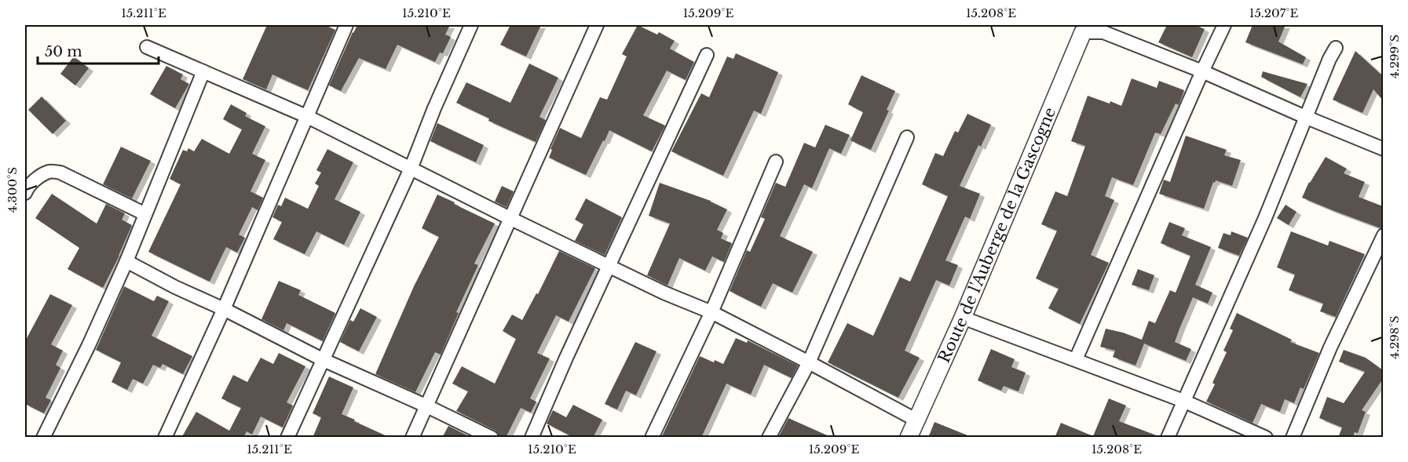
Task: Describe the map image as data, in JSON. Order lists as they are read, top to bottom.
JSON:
{
  "streets": {
    "street": ["Route de l'Auberge de la Gascogne"]
  },
  "scale_bar": "50 m",
  "coordinates": [
    "15.211°E",
    "15.210°E",
    "15.209°E",
    "15.208°E",
    "15.207°E",
    "4.299°S",
    "4.300°S",
    "4.298°S"
  ]
}
